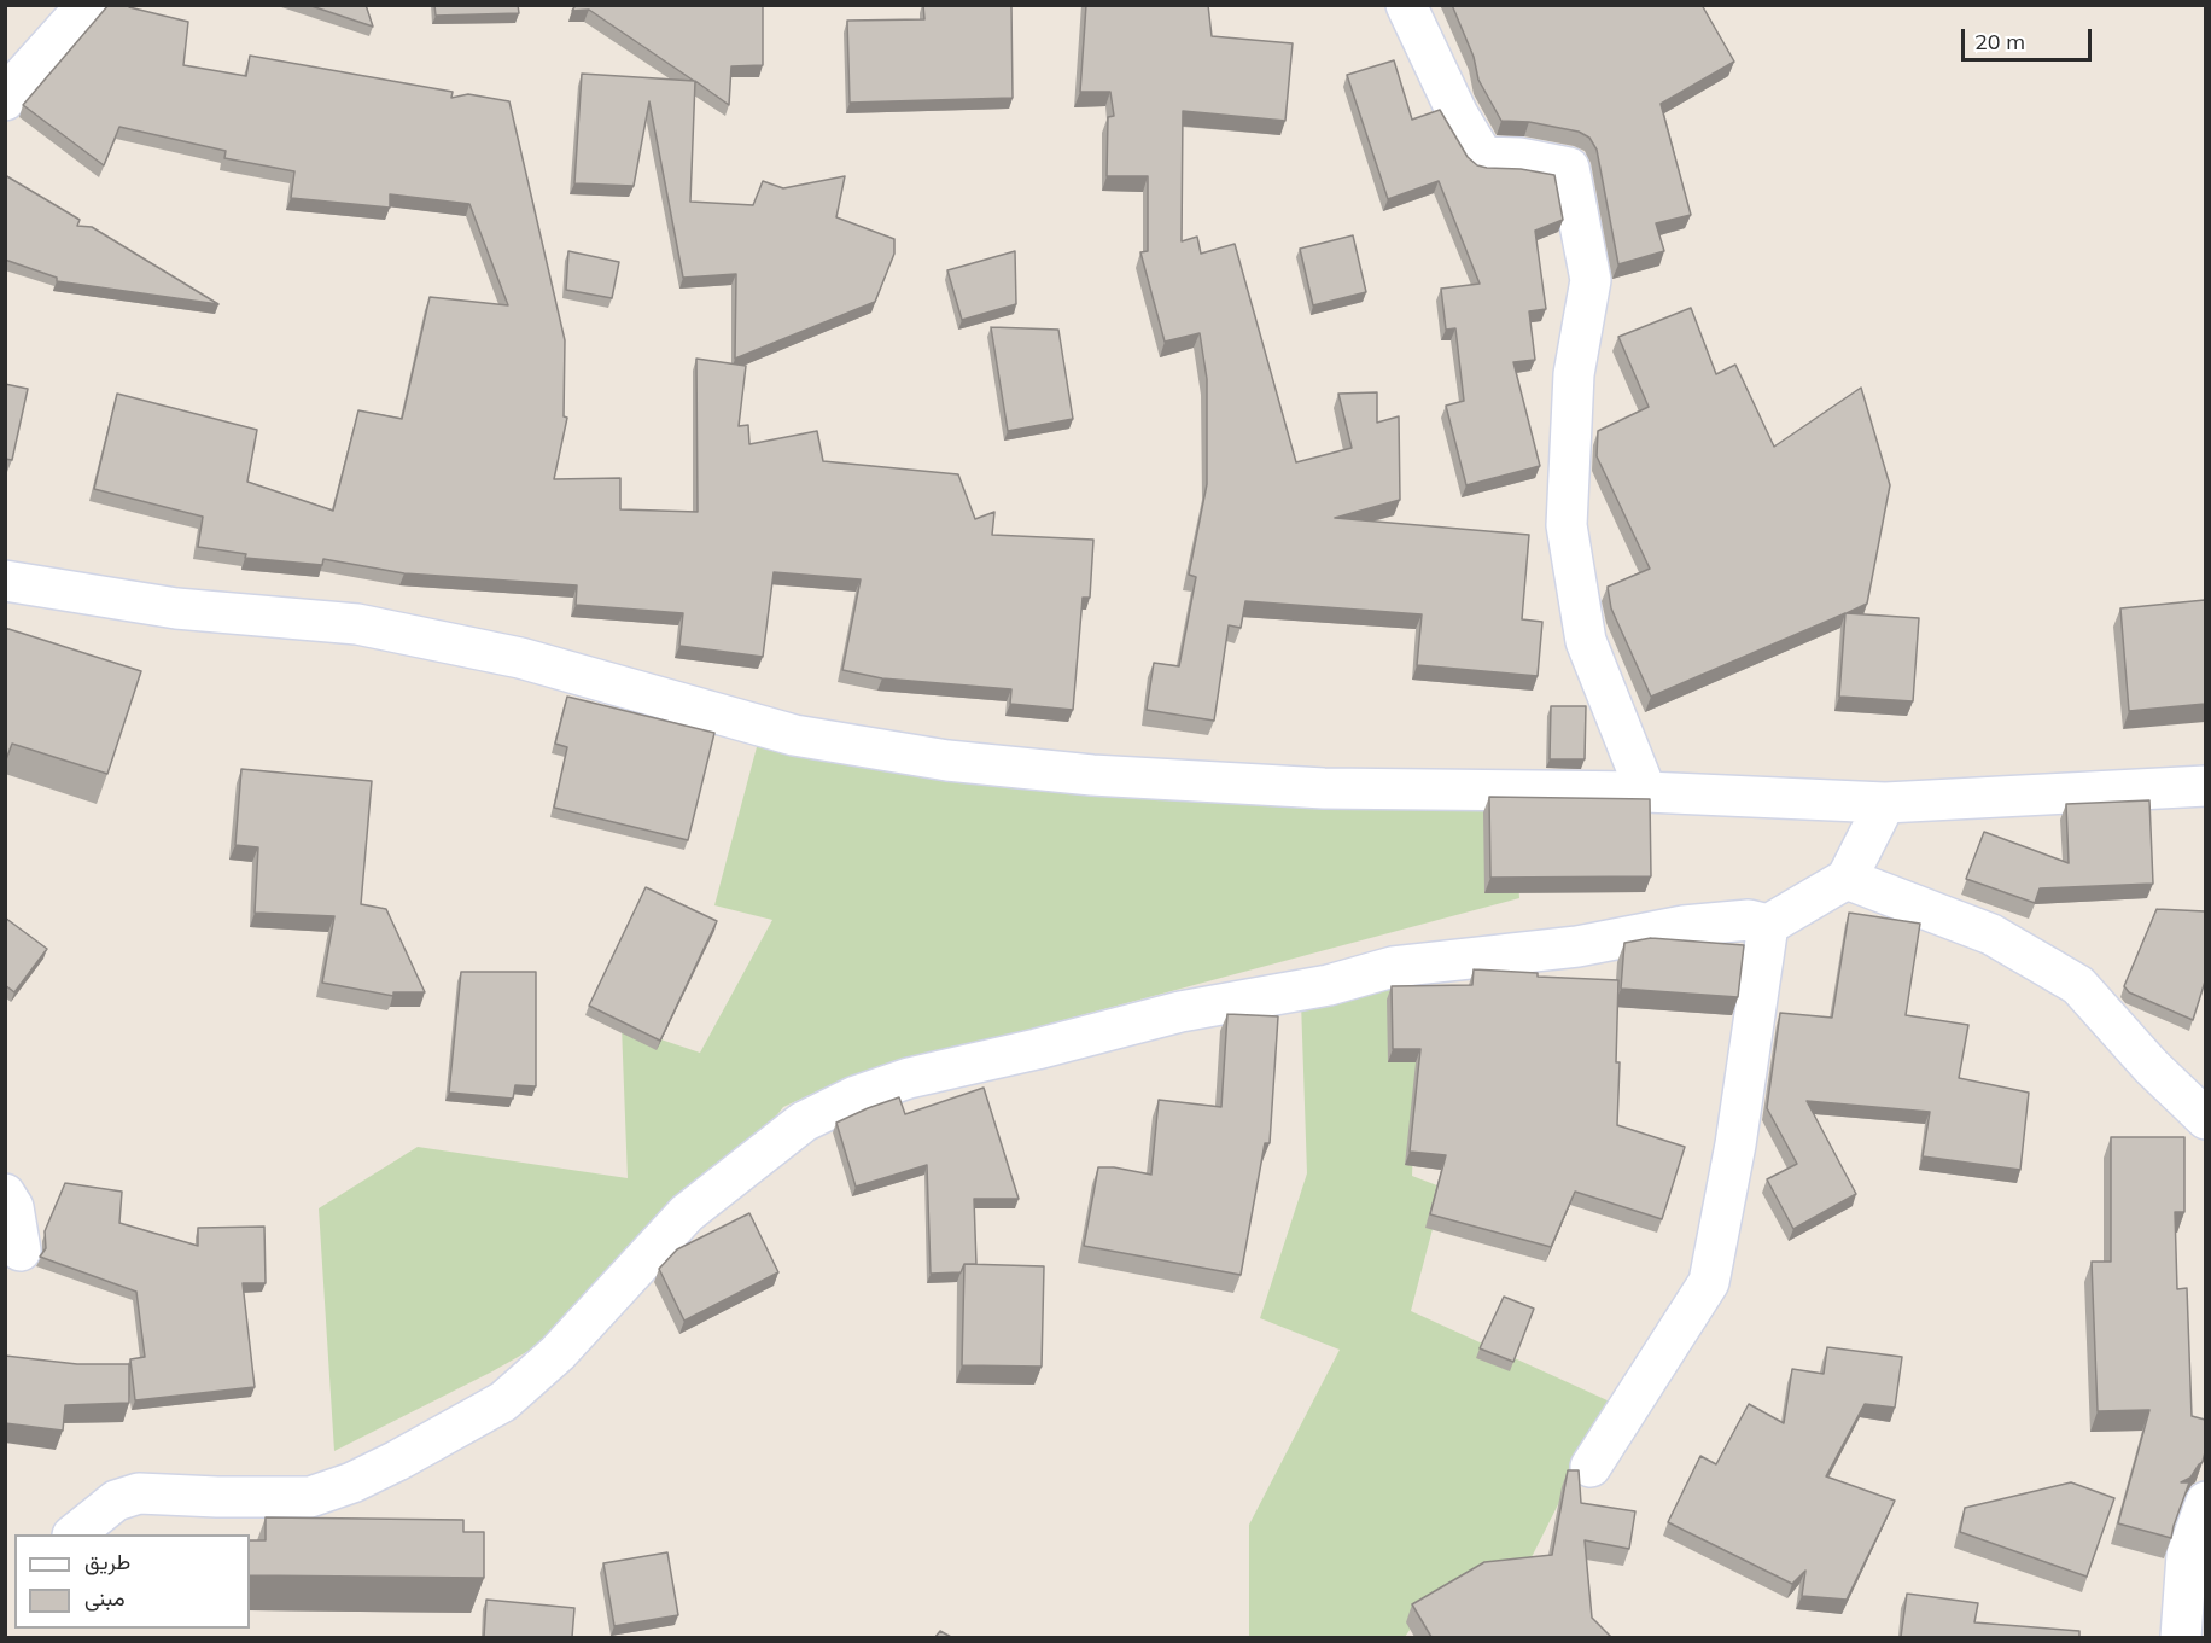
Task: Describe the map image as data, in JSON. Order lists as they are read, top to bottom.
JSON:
{
  "legend": ["طريق", "مبنى"],
  "scale_bar": "20 m"
}
